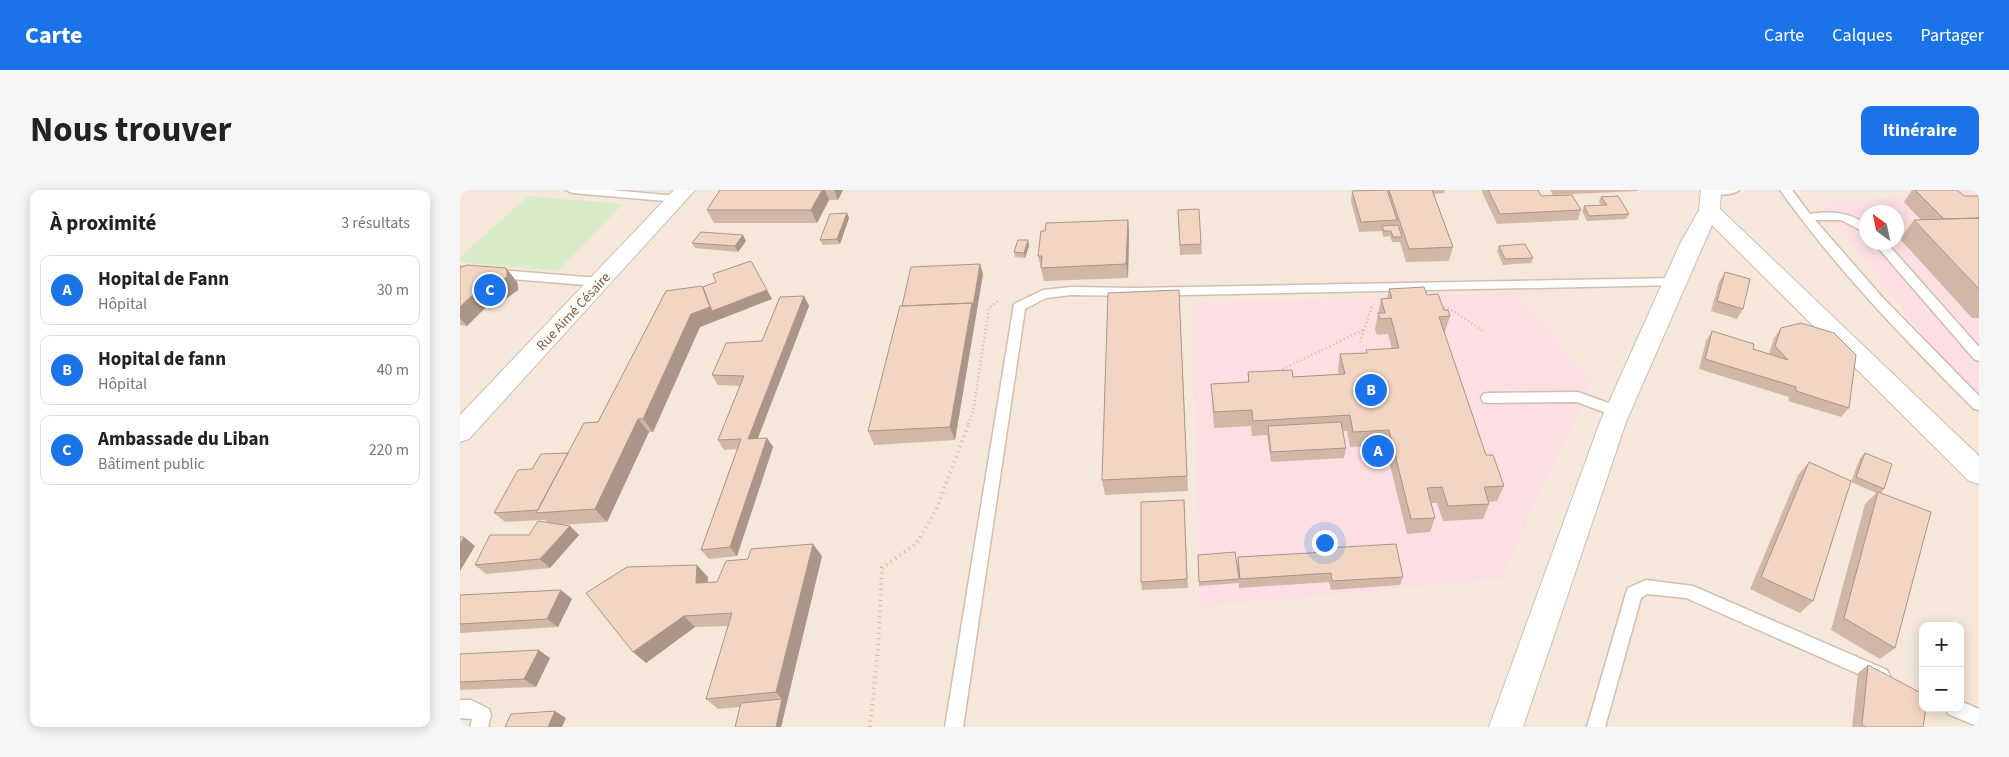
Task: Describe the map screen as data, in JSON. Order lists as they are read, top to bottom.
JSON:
{
  "streets": {
    "street": ["Rue Aimé Césaire"]
  },
  "north": "top left",
  "page": {
    "header": "Carte",
    "nav": ["Carte", "Calques", "Partager"],
    "title": "Nous trouver",
    "buttons": "Itinéraire",
    "heading": ["À proximité", "3 résultats"],
    "list": [
      {
        "mark": "A",
        "name": "Hopital de Fann",
        "note": "Hôpital",
        "value": "30 m"
      },
      {
        "mark": "B",
        "name": "Hopital de fann",
        "note": "Hôpital",
        "value": "40 m"
      },
      {
        "mark": "C",
        "name": "Ambassade du Liban",
        "note": "Bâtiment public",
        "value": "220 m"
      }
    ],
    "pins": ["C", "B", "A"],
    "map_buttons": ["+", "−"]
  }
}
